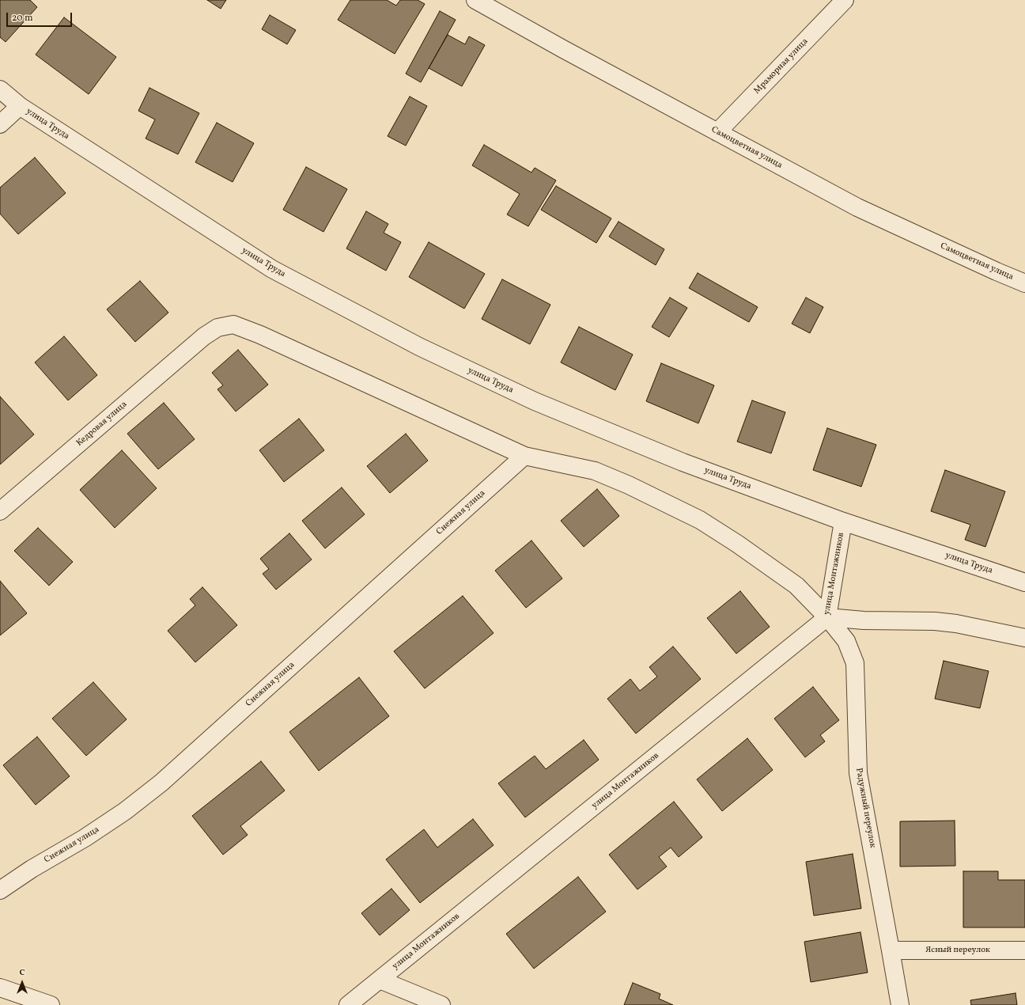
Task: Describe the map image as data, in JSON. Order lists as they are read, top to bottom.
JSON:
{
  "streets": {
    "street": [
      "Мраморная улица",
      "улица Труда",
      "Самоцветная улица",
      "Кедровая улица",
      "Снежная улица",
      "улица Монтажников",
      "Радужный переулок",
      "Ясный переулок"
    ]
  },
  "crossings": [
    ["Мраморная улица", "Самоцветная улица"],
    ["улица Труда", "улица Монтажников"],
    ["Кедровая улица", "Снежная улица"],
    ["улица Монтажников", "Радужный переулок"],
    ["Радужный переулок", "Ясный переулок"]
  ],
  "scale_bar": "20 m",
  "north": "top"
}
